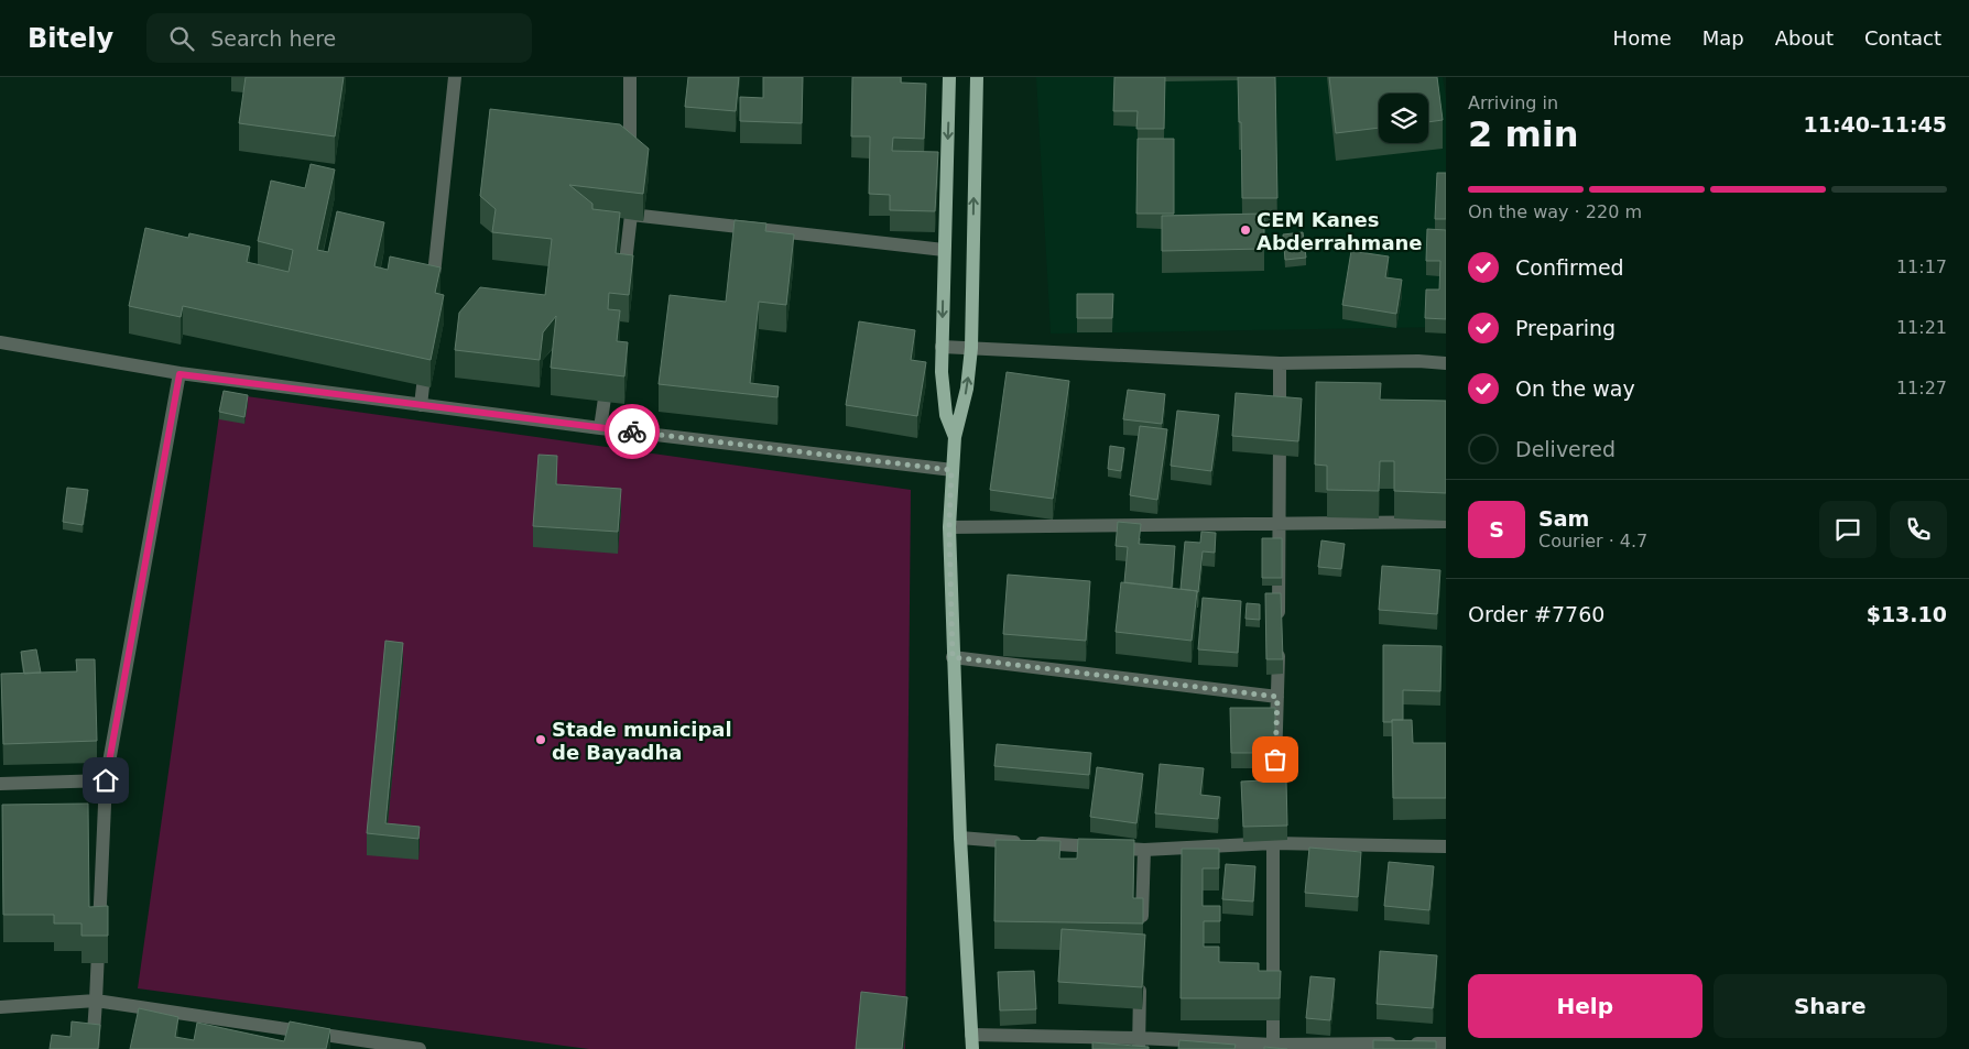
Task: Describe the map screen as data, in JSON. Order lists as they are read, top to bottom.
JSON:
{
  "places": ["CEM Kanes Abderrahmane", "Stade municipal de Bayadha"],
  "page": {
    "header": "Bitely",
    "search": "Search here",
    "nav": [
      "Home",
      "Map",
      "About",
      "Contact"
    ],
    "heading": ["2 min", "Arriving in", "11:40–11:45"],
    "panel": [
      "Sam",
      "Courier · 4.7",
      "Order #7760",
      "$13.10"
    ],
    "bar": "On the way · 220 m",
    "list": [
      ["Confirmed", "11:17"],
      ["Preparing", "11:21"],
      ["On the way", "11:27"],
      "Delivered"
    ],
    "round": "S",
    "buttons": ["Help", "Share"]
  }
}
